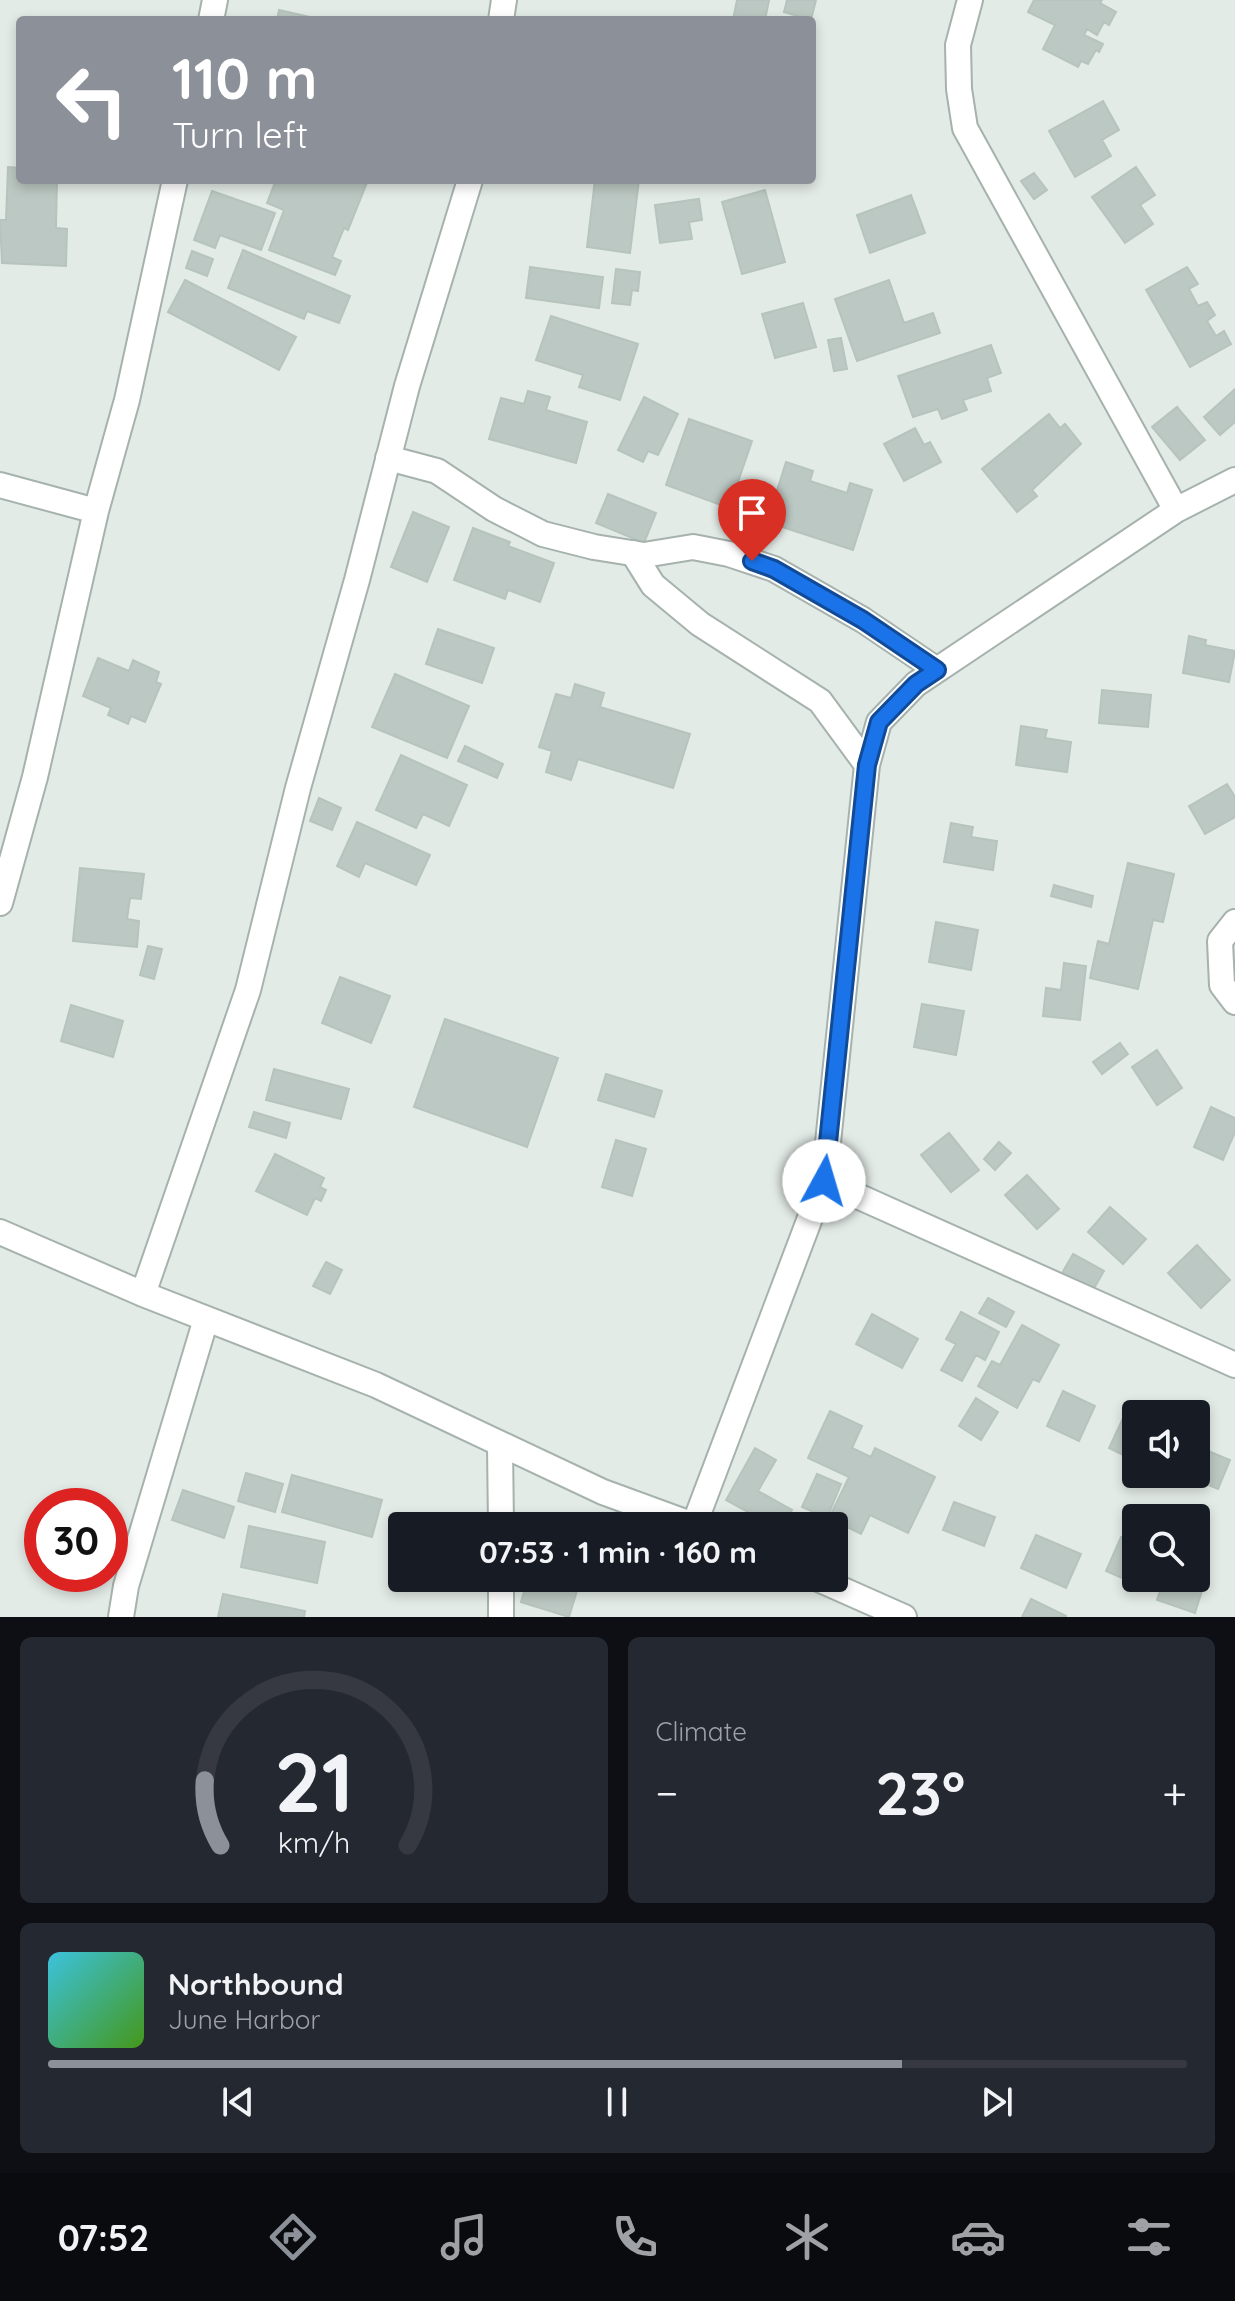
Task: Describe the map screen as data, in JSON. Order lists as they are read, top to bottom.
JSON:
{
  "page": {
    "turn": ["110 m", "Turn left"],
    "limit": "30",
    "trip": "07:53 · 1 min · 160 m",
    "tile": "Climate",
    "heat": ["−", "23°", "+"],
    "song": ["Northbound", "June Harbor"],
    "tabs": "07:52",
    "gauge": ["21", "km/h"]
  }
}
